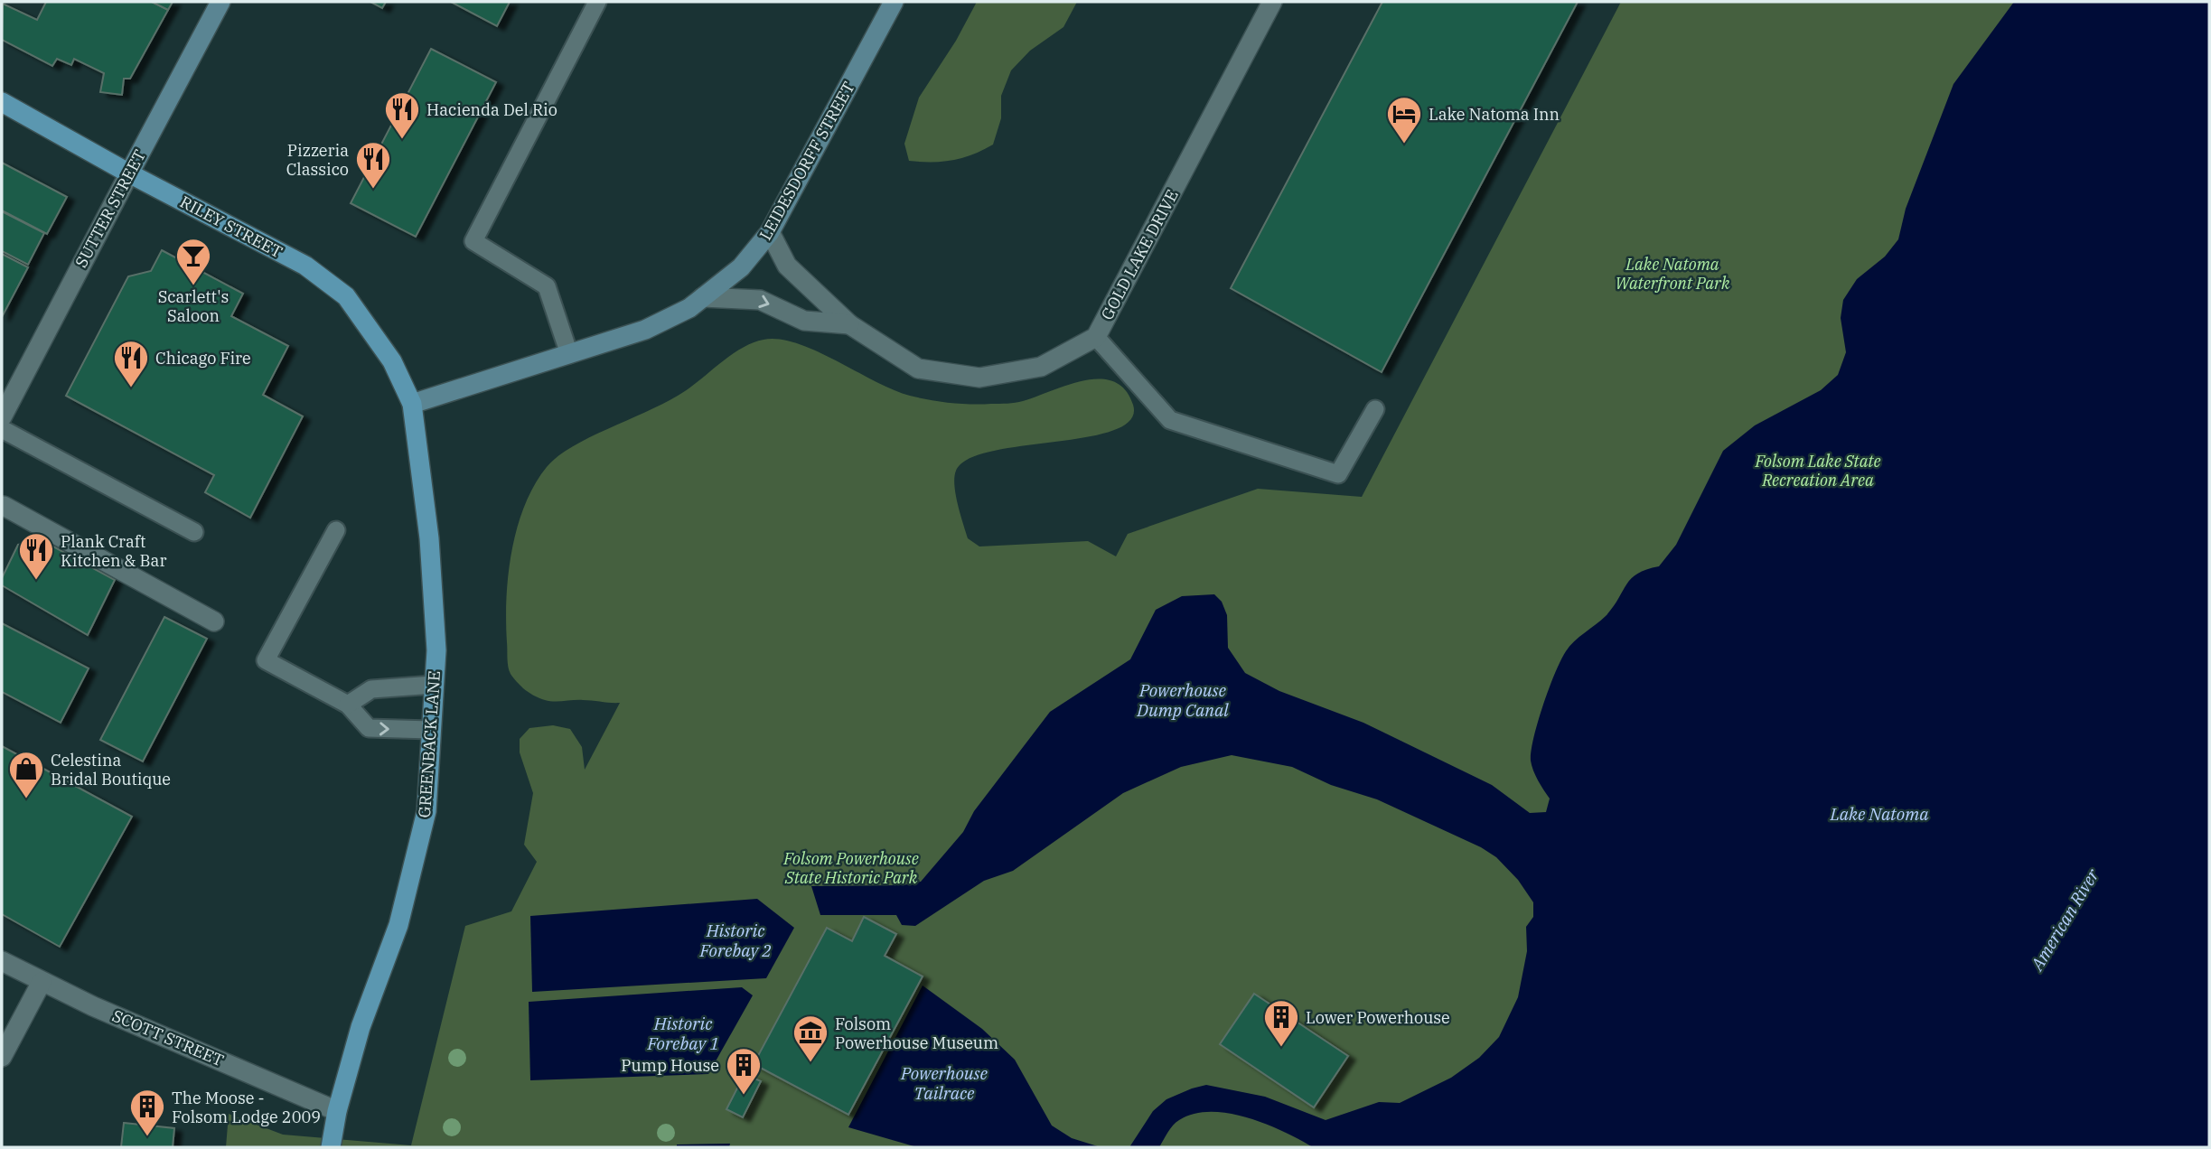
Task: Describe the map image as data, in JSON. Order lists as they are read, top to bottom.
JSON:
{
  "streets": {
    "main road": ["RILEY STREET", "GREENBACK LANE"],
    "street": [
      "LEIDESDORFF STREET",
      "SUTTER STREET",
      "GOLD LAKE DRIVE",
      "SCOTT STREET"
    ]
  },
  "crossings": [
    ["LEIDESDORFF STREET", "RILEY STREET"],
    ["LEIDESDORFF STREET", "GOLD LAKE DRIVE"],
    ["LEIDESDORFF STREET", "GREENBACK LANE"],
    ["SUTTER STREET", "RILEY STREET"],
    ["RILEY STREET", "GREENBACK LANE"],
    ["GREENBACK LANE", "SCOTT STREET"]
  ],
  "water": [
    "Powerhouse Dump Canal",
    "Lake Natoma",
    "American River",
    "Historic Forebay 2",
    "Historic Forebay 1",
    "Powerhouse Tailrace"
  ],
  "parks": ["Lake Natoma Waterfront Park", "Folsom Lake State Recreation Area", "Folsom Powerhouse State Historic Park"],
  "places": {
    "restaurant": [
      "Hacienda Del Rio",
      "Pizzeria Classico",
      "Chicago Fire",
      "Plank Craft Kitchen & Bar"
    ],
    "hotel": ["Lake Natoma Inn"],
    "bar": ["Scarlett's Saloon"],
    "shop": ["Celestina Bridal Boutique"],
    "building": ["Lower Powerhouse", "Pump House", "The Moose - Folsom Lodge 2009"],
    "museum": ["Folsom Powerhouse Museum"]
  }
}
